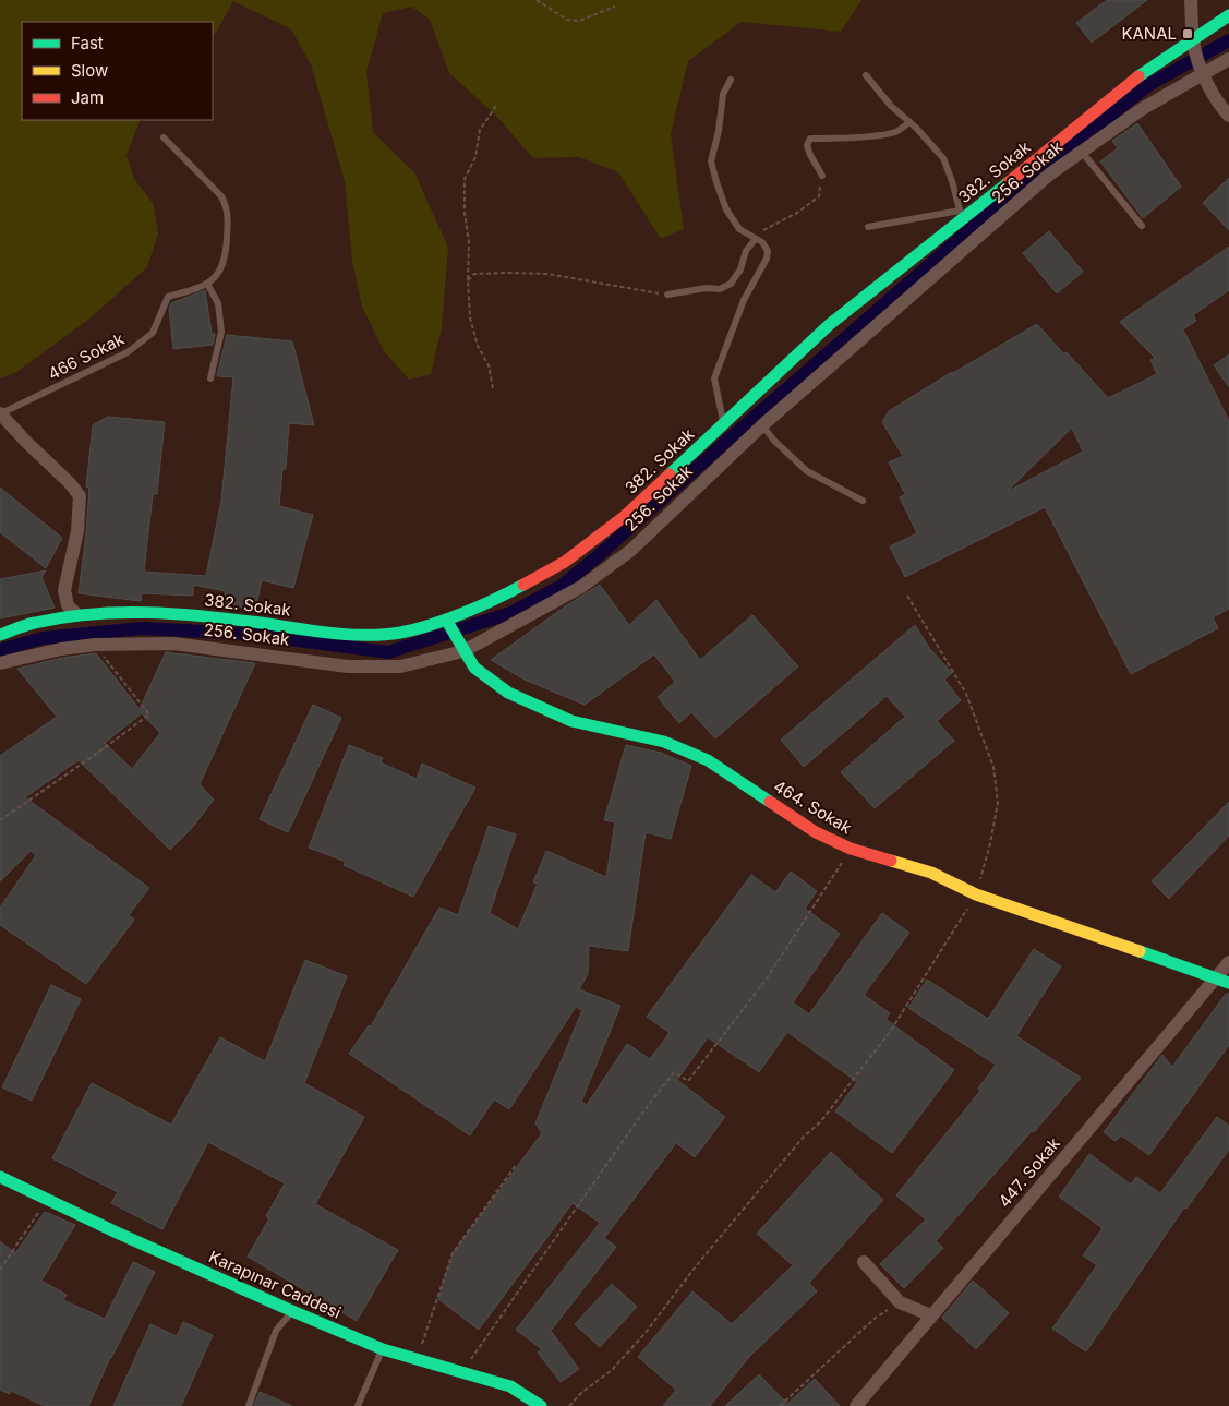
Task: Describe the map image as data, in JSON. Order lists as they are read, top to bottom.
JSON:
{
  "streets": {
    "street": [
      "382. Sokak",
      "256. Sokak",
      "464. Sokak",
      "447. Sokak",
      "Karapınar Caddesi"
    ],
    "lane": ["466 Sokak"]
  },
  "crossings": [
    ["382. Sokak", "464. Sokak"],
    ["256. Sokak", "464. Sokak"],
    ["464. Sokak", "447. Sokak"]
  ],
  "places": {
    "transit": ["KANAL"]
  },
  "legend": ["Fast", "Slow", "Jam"]
}
